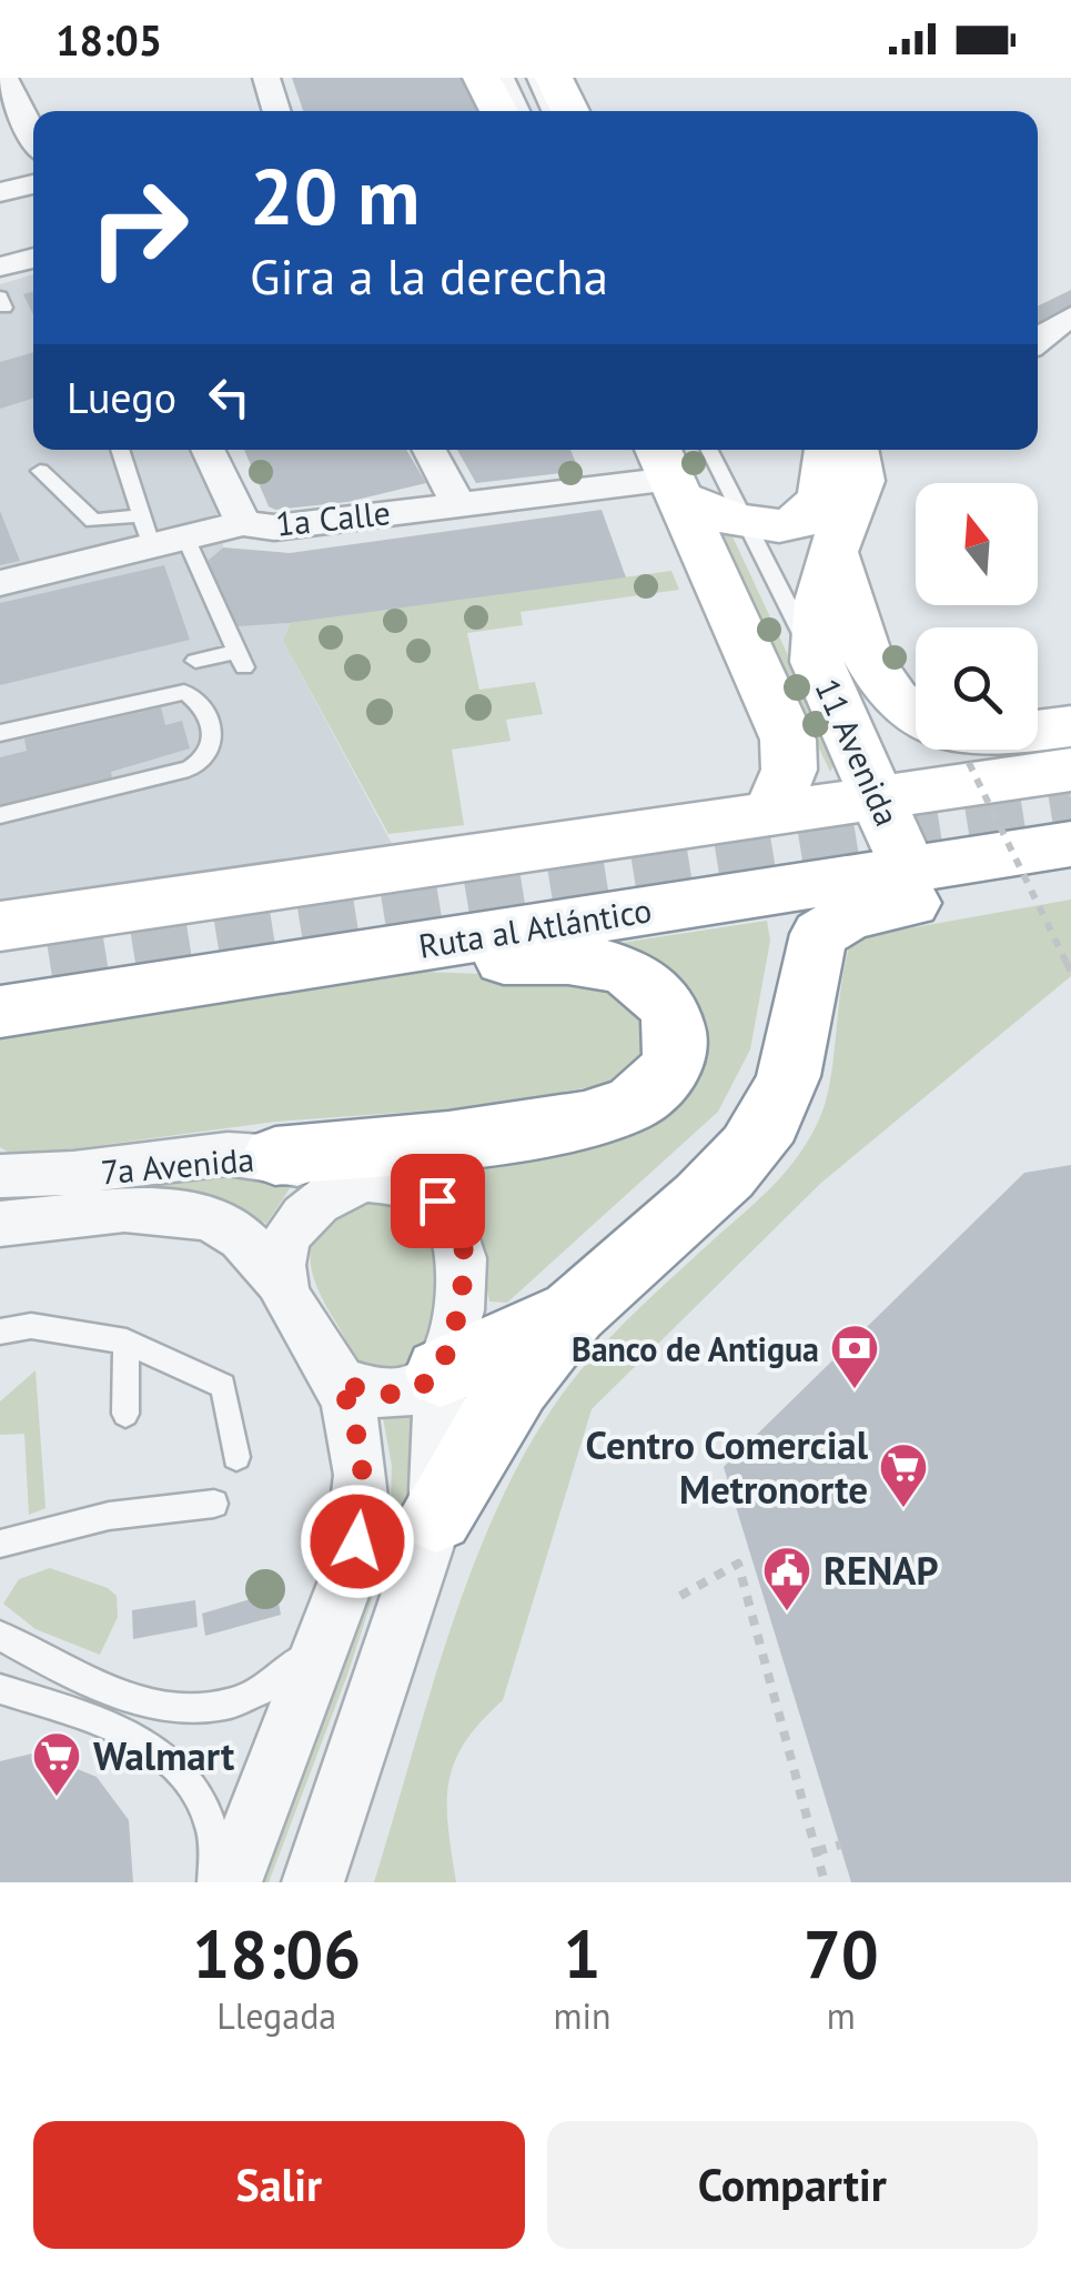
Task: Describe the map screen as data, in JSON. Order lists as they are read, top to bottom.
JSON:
{
  "streets": {
    "main road": ["11 Avenida", "Ruta al Atlántico"],
    "street": ["1a Calle", "7a Avenida"]
  },
  "crossings": [
    ["1a Calle", "11 Avenida"],
    ["11 Avenida", "Ruta al Atlántico"]
  ],
  "places": {
    "bank": ["Banco de Antigua"],
    "supermarket": ["Centro Comercial Metronorte", "Walmart"],
    "public building": ["RENAP"]
  },
  "north": "top",
  "page": {
    "status": "18:05",
    "turn": ["20 m", "Gira a la derecha"],
    "then": "Luego",
    "eta": [
      "18:06",
      "Llegada",
      "1",
      "min",
      "70",
      "m"
    ],
    "buttons": ["Salir", "Compartir"]
  }
}
